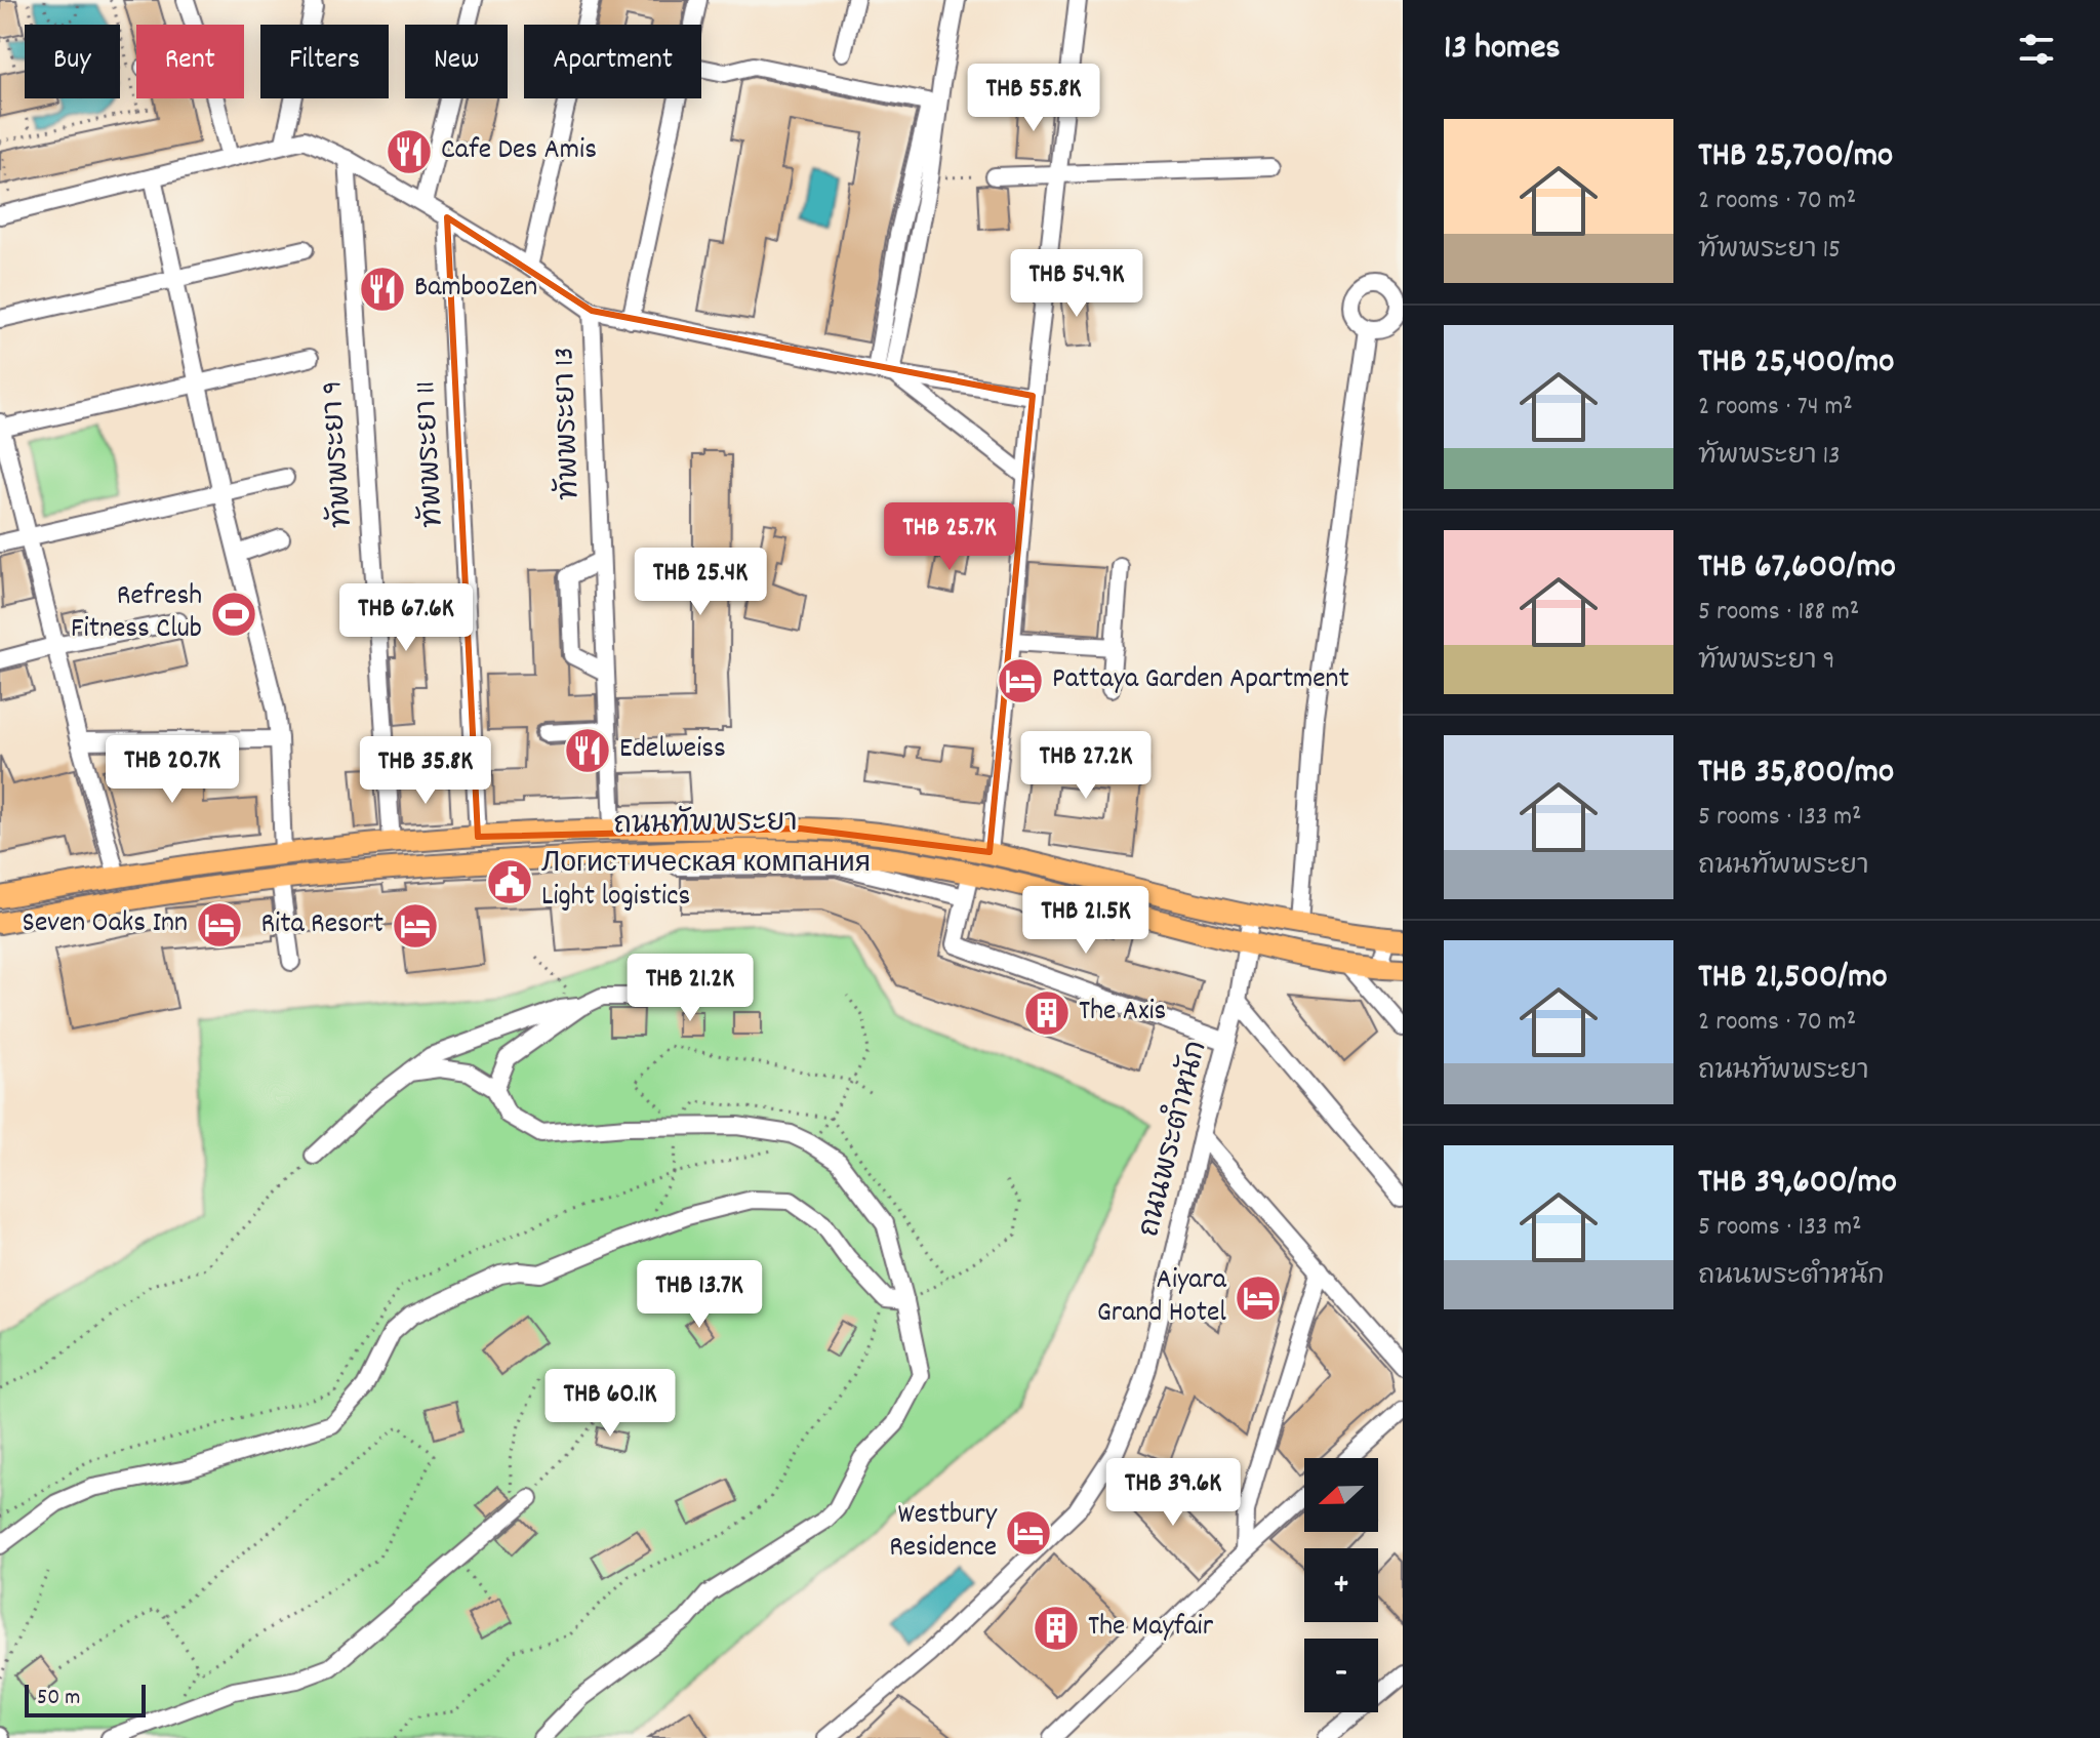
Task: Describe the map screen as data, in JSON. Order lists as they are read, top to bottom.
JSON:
{
  "streets": {
    "main road": ["ถนนทัพพระยา"],
    "street": [
      "ทัพพระยา 13",
      "ทัพพระยา 9",
      "ทัพพระยา 11",
      "ถนนพระตำหนัก"
    ]
  },
  "crossings": [
    ["ทัพพระยา 13", "ถนนทัพพระยา"],
    ["ทัพพระยา 9", "ถนนทัพพระยา"],
    ["ทัพพระยา 11", "ถนนทัพพระยา"],
    ["ถนนทัพพระยา", "ถนนพระตำหนัก"]
  ],
  "places": {
    "restaurant": ["Cafe Des Amis", "BambooZen", "Edelweiss"],
    "sports": ["Refresh Fitness Club"],
    "hotel": [
      "Pattaya Garden Apartment",
      "Seven Oaks Inn",
      "Rita Resort",
      "Aiyara Grand Hotel",
      "Westbury Residence"
    ],
    "public building": ["Логистическая компания Light logistics"],
    "building": ["The Axis", "The Mayfair"]
  },
  "scale_bar": "50 m",
  "north": "left",
  "page": {
    "heading": "13 homes",
    "chip": [
      "Buy",
      "Rent",
      "Filters",
      "New",
      "Apartment"
    ],
    "price": [
      "THB 55.8K",
      "THB 54.9K",
      "THB 25.7K",
      "THB 25.4K",
      "THB 67.6K",
      "THB 27.2K",
      "THB 20.7K",
      "THB 35.8K",
      "THB 21.5K",
      "THB 21.2K",
      "THB 13.7K",
      "THB 60.1K",
      "THB 39.6K"
    ],
    "list": [
      {
        "name": "THB 25,700/mo",
        "note": "2 rooms · 70 m² · ทัพพระยา 15"
      },
      {
        "name": "THB 25,400/mo",
        "note": "2 rooms · 74 m² · ทัพพระยา 13"
      },
      {
        "name": "THB 67,600/mo",
        "note": "5 rooms · 188 m² · ทัพพระยา 9"
      },
      {
        "name": "THB 35,800/mo",
        "note": "5 rooms · 133 m² · ถนนทัพพระยา"
      },
      {
        "name": "THB 21,500/mo",
        "note": "2 rooms · 70 m² · ถนนทัพพระยา"
      },
      {
        "name": "THB 39,600/mo",
        "note": "5 rooms · 133 m² · ถนนพระตำหนัก"
      }
    ],
    "map_buttons": ["+", "−"],
    "scale": "50 m"
  }
}
